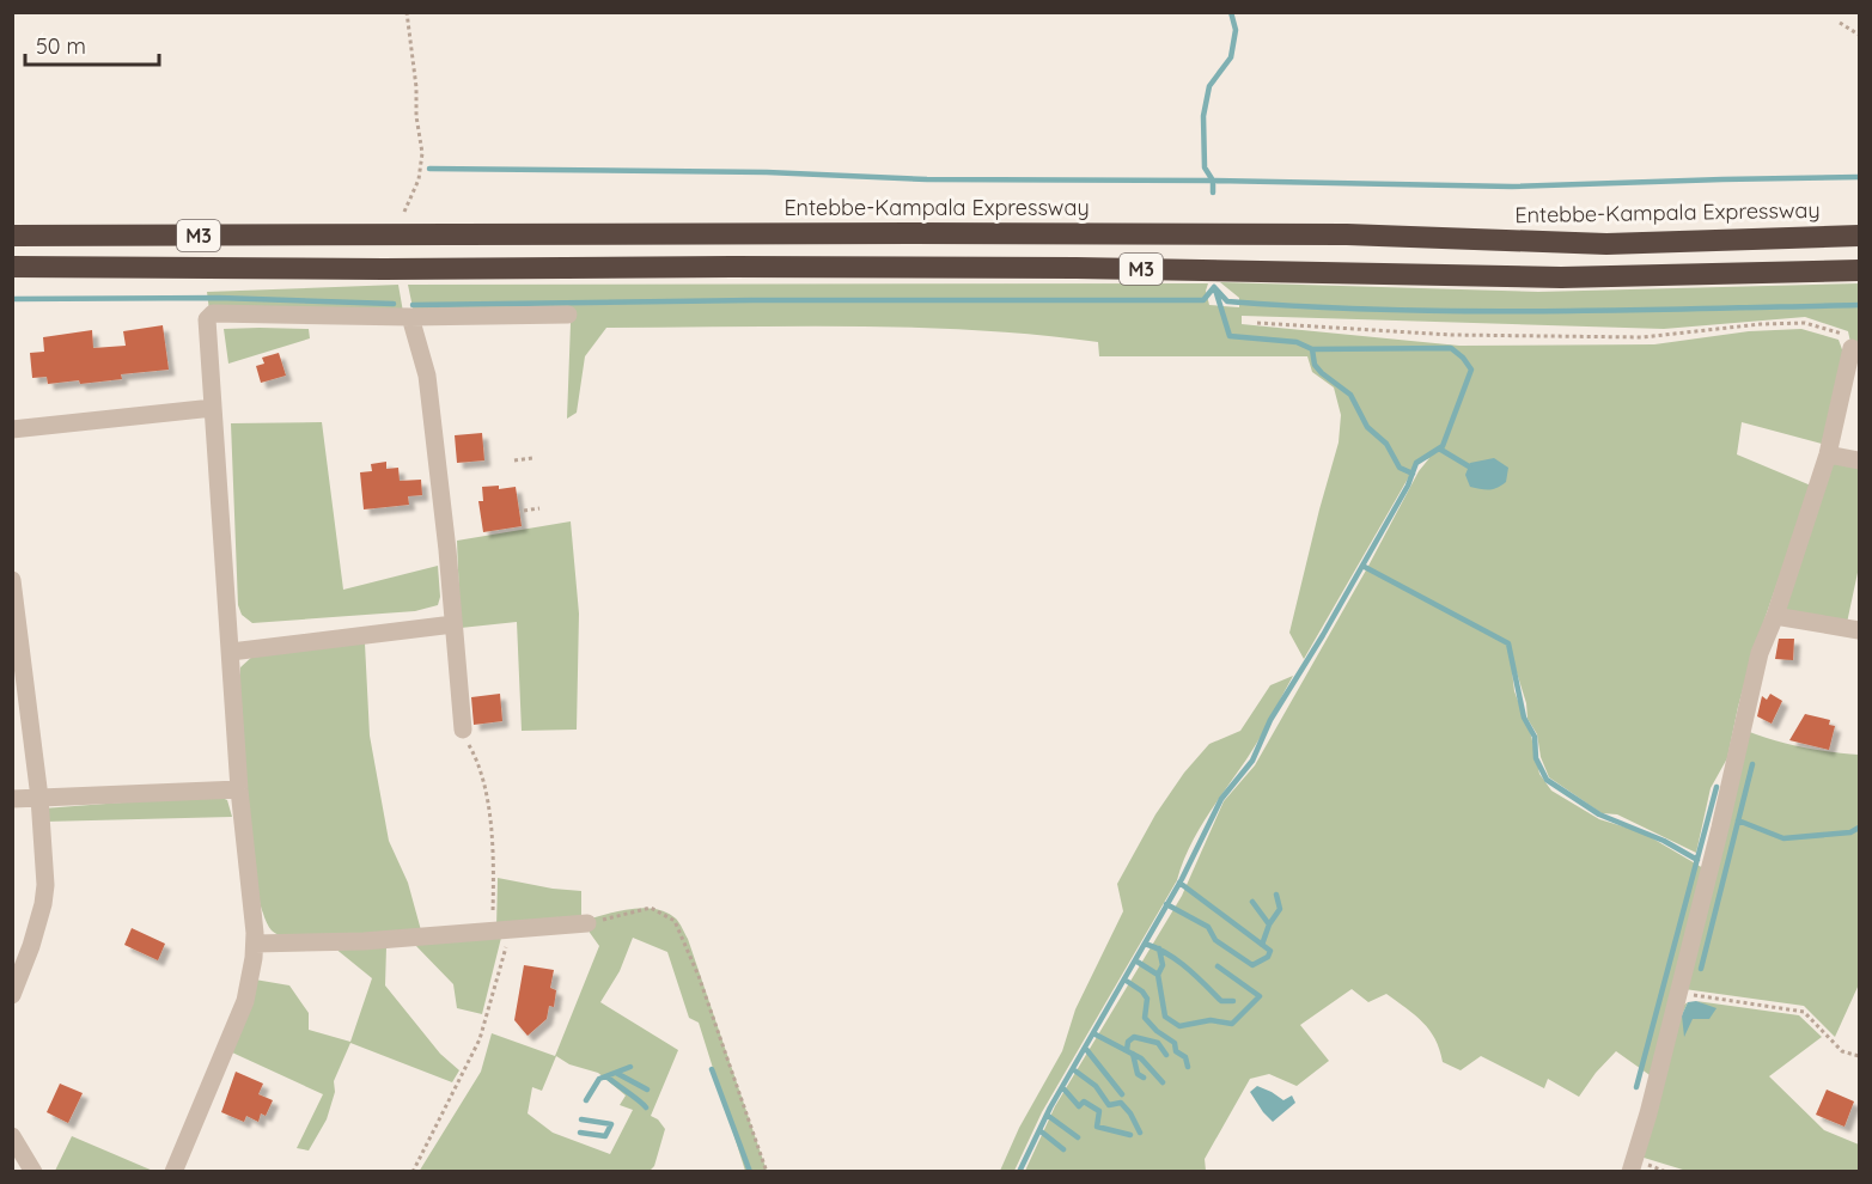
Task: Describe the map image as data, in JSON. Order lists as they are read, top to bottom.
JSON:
{
  "streets": {
    "highway": ["Entebbe-Kampala Expressway", "M3"]
  },
  "scale_bar": "50 m"
}
